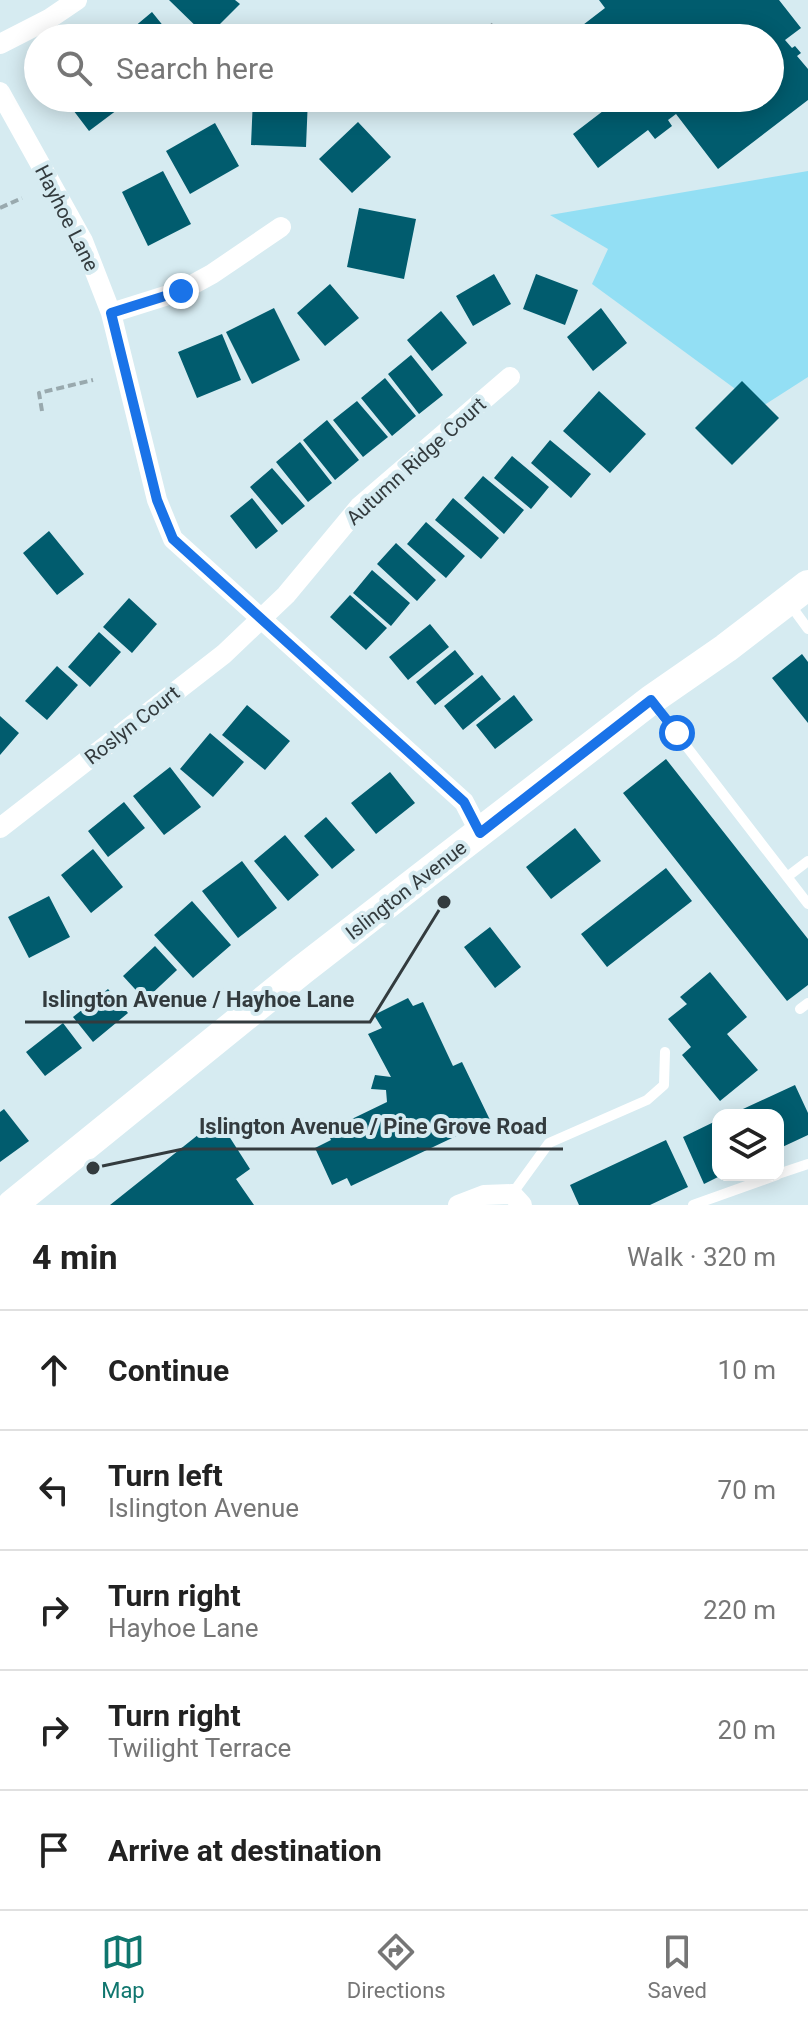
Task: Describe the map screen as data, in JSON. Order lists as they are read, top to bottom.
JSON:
{
  "streets": {
    "main road": ["Islington Avenue"],
    "street": ["Hayhoe Lane", "Autumn Ridge Court", "Roslyn Court"]
  },
  "crossings": [
    ["Hayhoe Lane", "Autumn Ridge Court"],
    ["Hayhoe Lane", "Roslyn Court"],
    ["Hayhoe Lane", "Islington Avenue"],
    ["Autumn Ridge Court", "Roslyn Court"]
  ],
  "places": ["Islington Avenue / Hayhoe Lane", "Islington Avenue / Pine Grove Road"],
  "page": {
    "search": "Search here",
    "heading": ["4 min", "Walk · 320 m"],
    "list": [
      ["Continue", "10 m"],
      ["Turn left", "Islington Avenue", "70 m"],
      ["Turn right", "Hayhoe Lane", "220 m"],
      ["Turn right", "Twilight Terrace", "20 m"],
      "Arrive at destination"
    ],
    "nav": ["Map", "Directions", "Saved"]
  }
}
